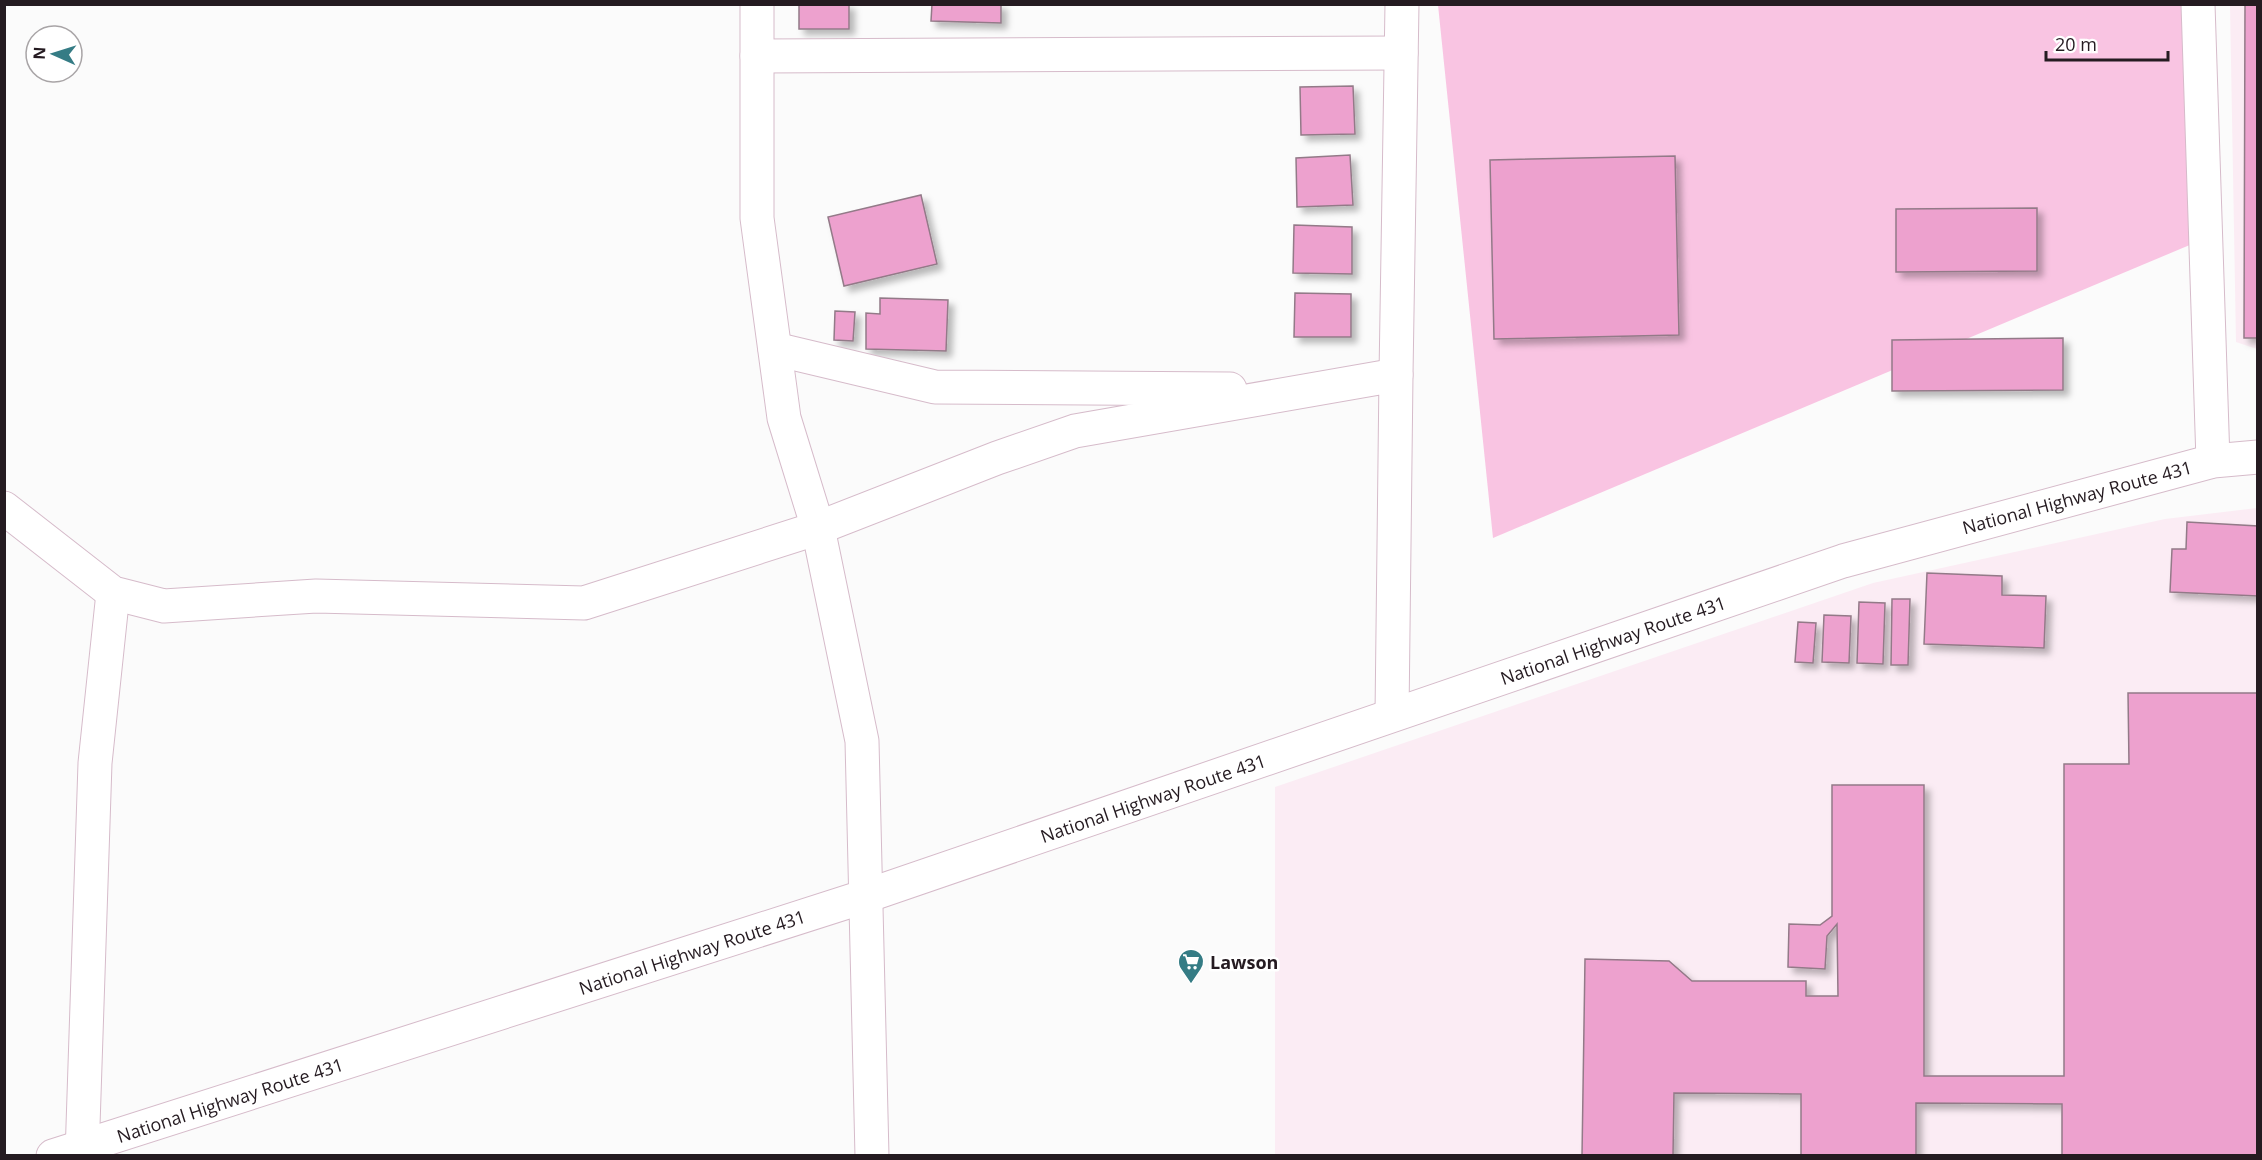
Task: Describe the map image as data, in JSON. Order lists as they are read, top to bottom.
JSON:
{
  "streets": {
    "main road": ["National Highway Route 431"]
  },
  "places": {
    "supermarket": ["Lawson"]
  },
  "scale_bar": "20 m",
  "north": "left"
}
